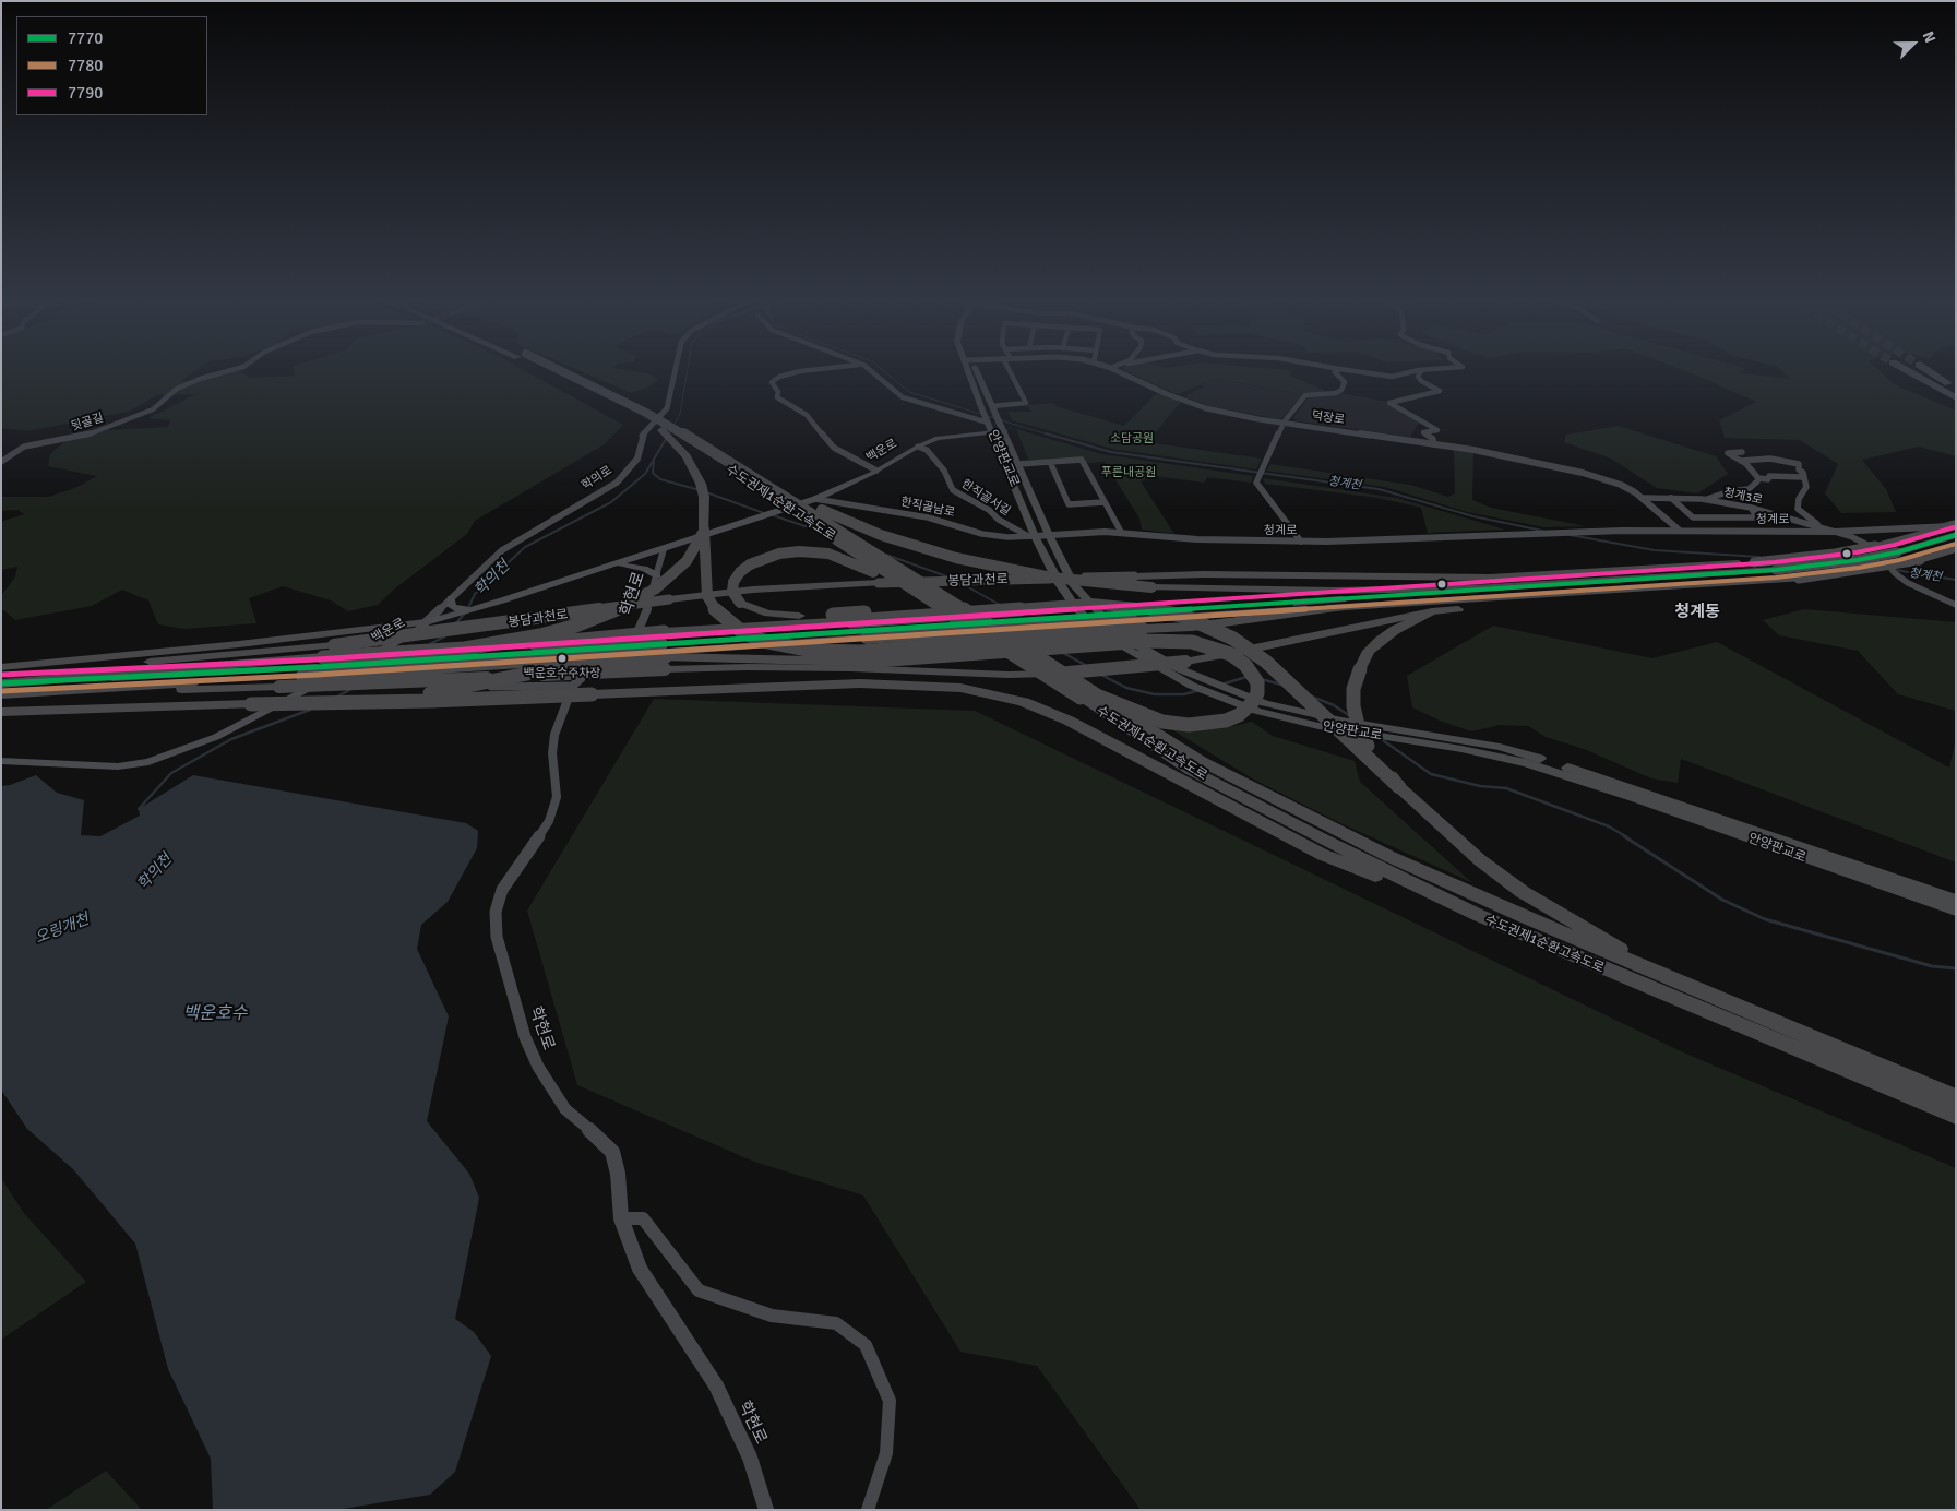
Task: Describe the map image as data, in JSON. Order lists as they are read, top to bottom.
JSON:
{
  "streets": {
    "highway": ["수도권제1순환고속도로", "봉담과천로"],
    "main road": ["백운로", "안양판교로"],
    "street": [
      "덕장로",
      "뒷골길",
      "학의로",
      "청계3로",
      "한직골서길",
      "한직골남로",
      "청계로",
      "학현로"
    ]
  },
  "crossings": [
    ["덕장로", "청계3로"],
    ["덕장로", "청계로"],
    ["백운로", "안양판교로"],
    ["백운로", "학의로"],
    ["백운로", "한직골서길"],
    ["백운로", "한직골남로"],
    ["백운로", "학현로"],
    ["안양판교로", "한직골서길"],
    ["안양판교로", "한직골남로"],
    ["안양판교로", "청계로"],
    ["청계3로", "청계로"],
    ["한직골서길", "한직골남로"],
    ["한직골서길", "청계로"],
    ["한직골남로", "청계로"],
    ["청계로", "봉담과천로"]
  ],
  "districts": ["청계동"],
  "water": [
    "청계천",
    "학의천",
    "오링개천",
    "백운호수"
  ],
  "parks": ["소담공원", "푸른내공원"],
  "places": ["백운호수주차장"],
  "lines": ["transit line 7790", "transit line 7770", "transit line 7780"],
  "legend": ["7770", "7780", "7790"],
  "north": "top right"
}
